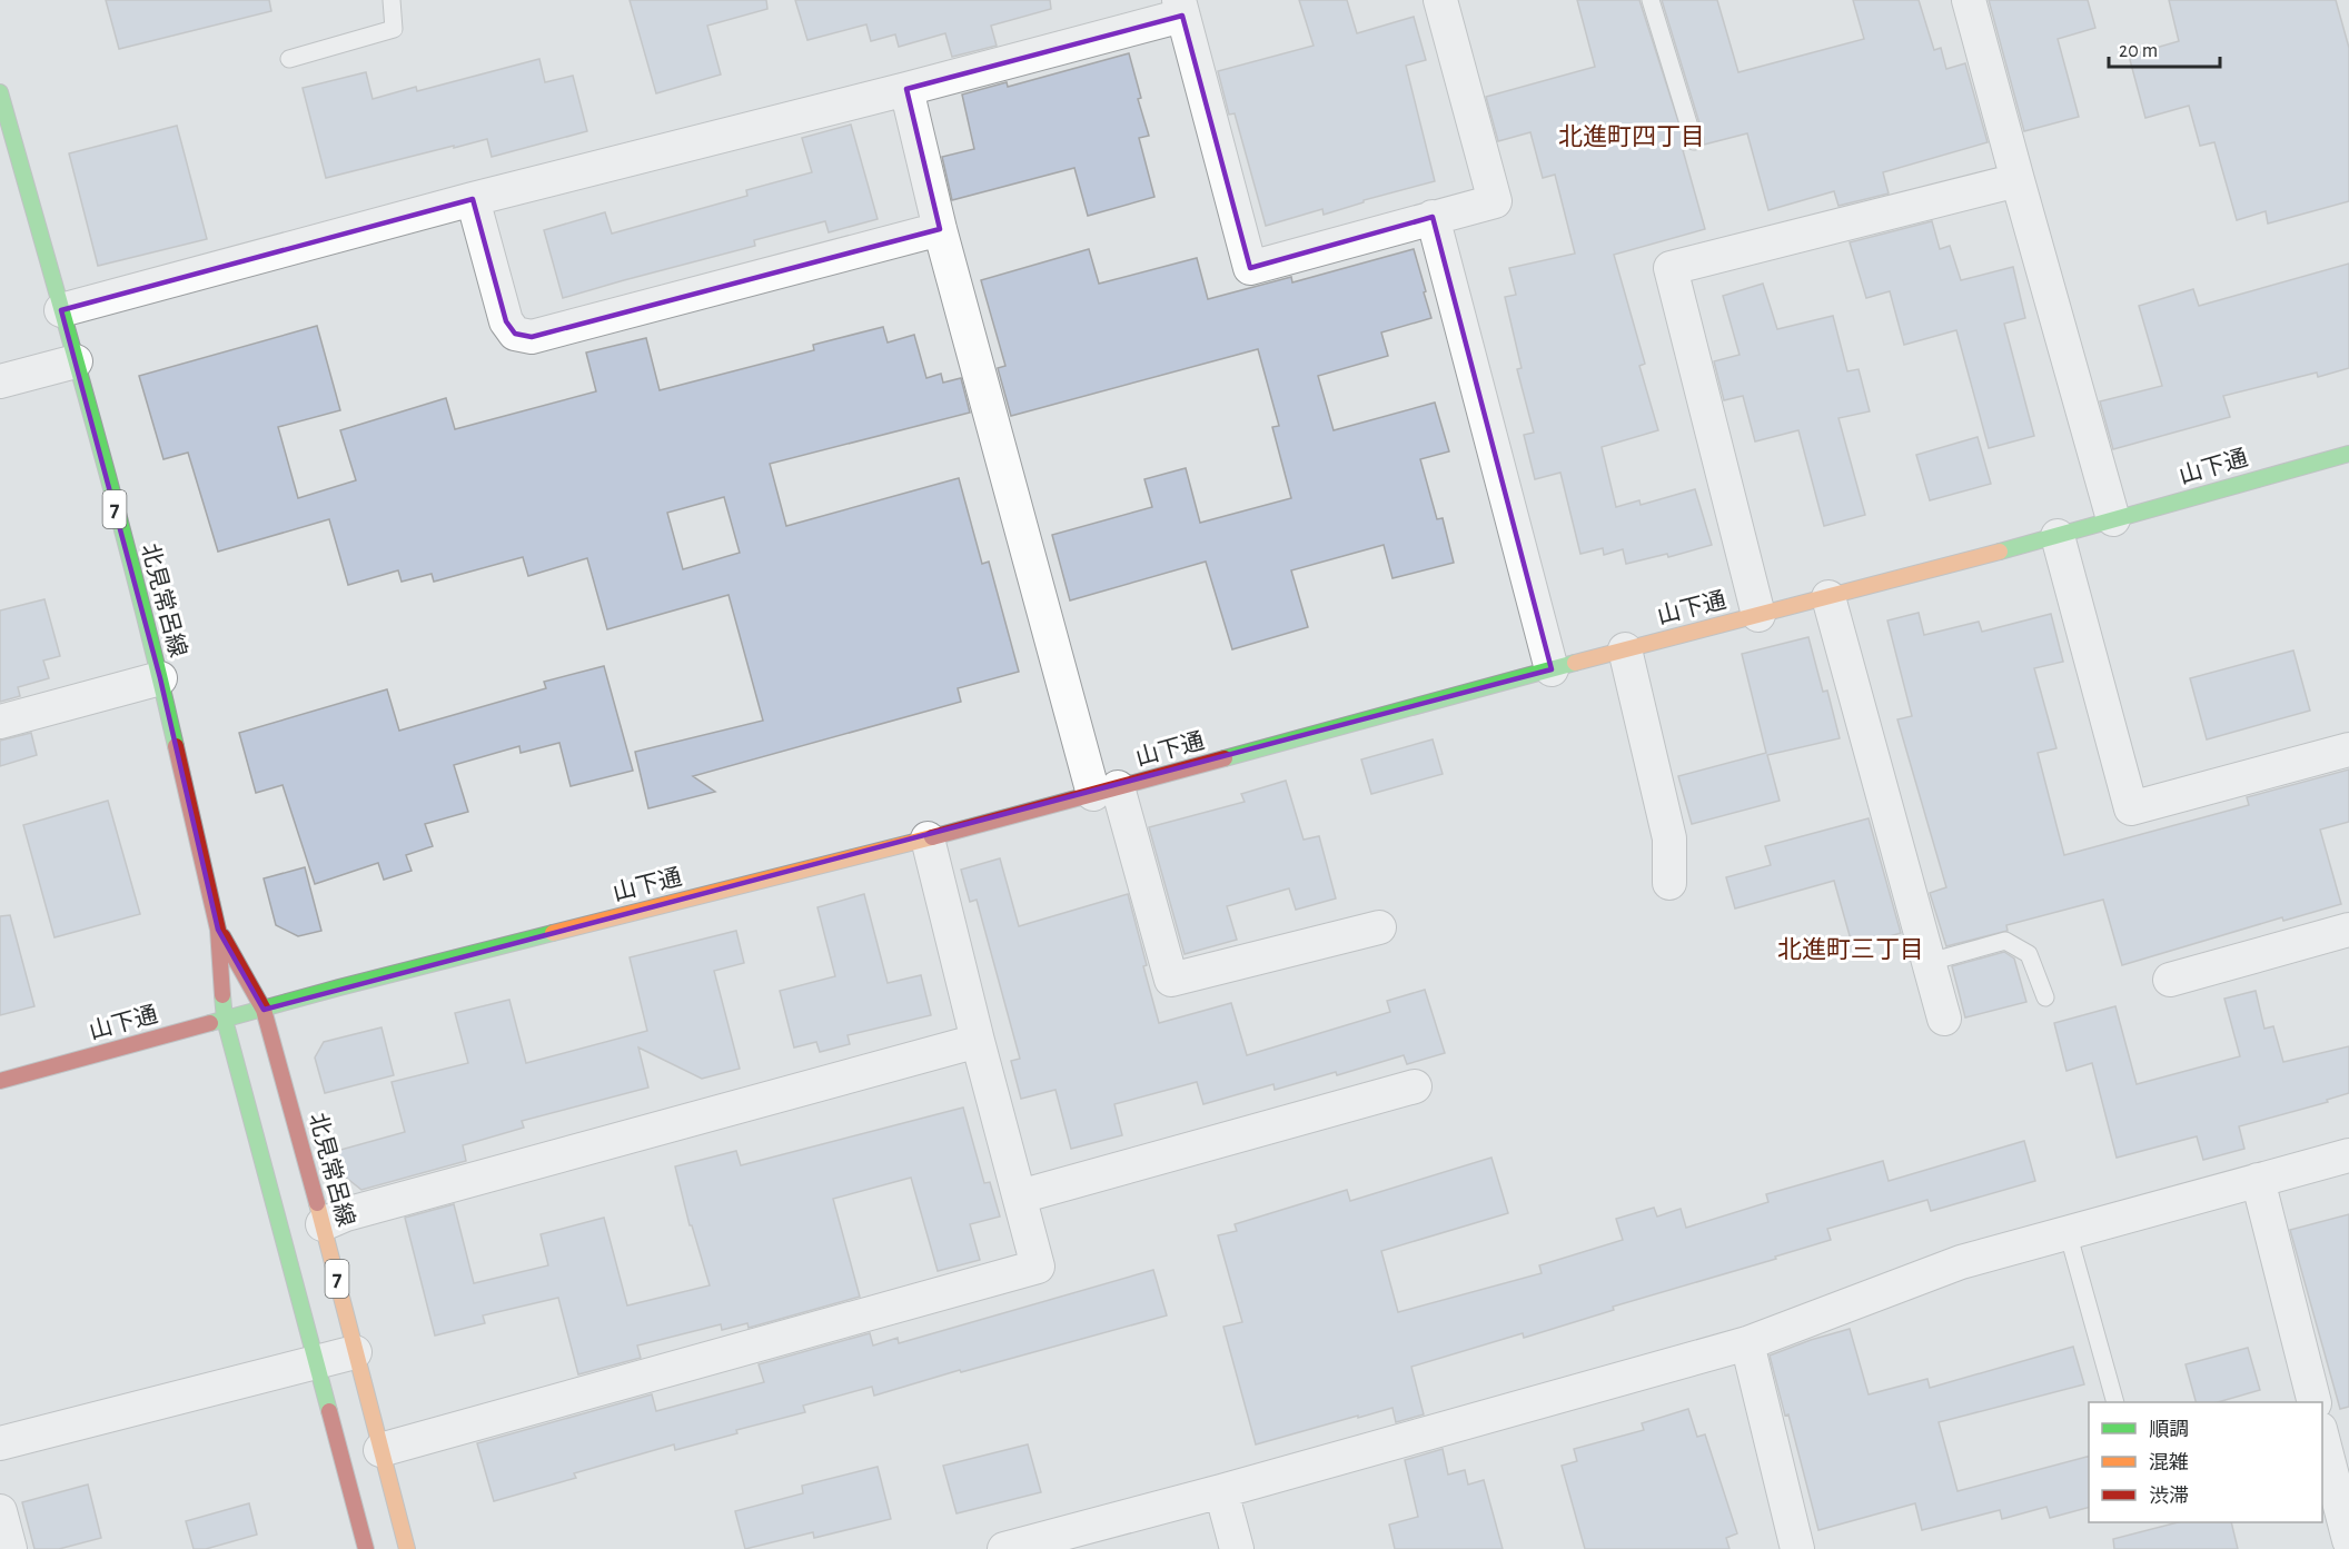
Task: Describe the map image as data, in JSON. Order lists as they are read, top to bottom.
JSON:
{
  "streets": {
    "street": ["山下通", "7", "北見常呂線"]
  },
  "crossings": [
    ["山下通", "北見常呂線"]
  ],
  "districts": ["北進町四丁目", "北進町三丁目"],
  "legend": ["順調", "混雑", "渋滞"],
  "scale_bar": "20 m"
}
